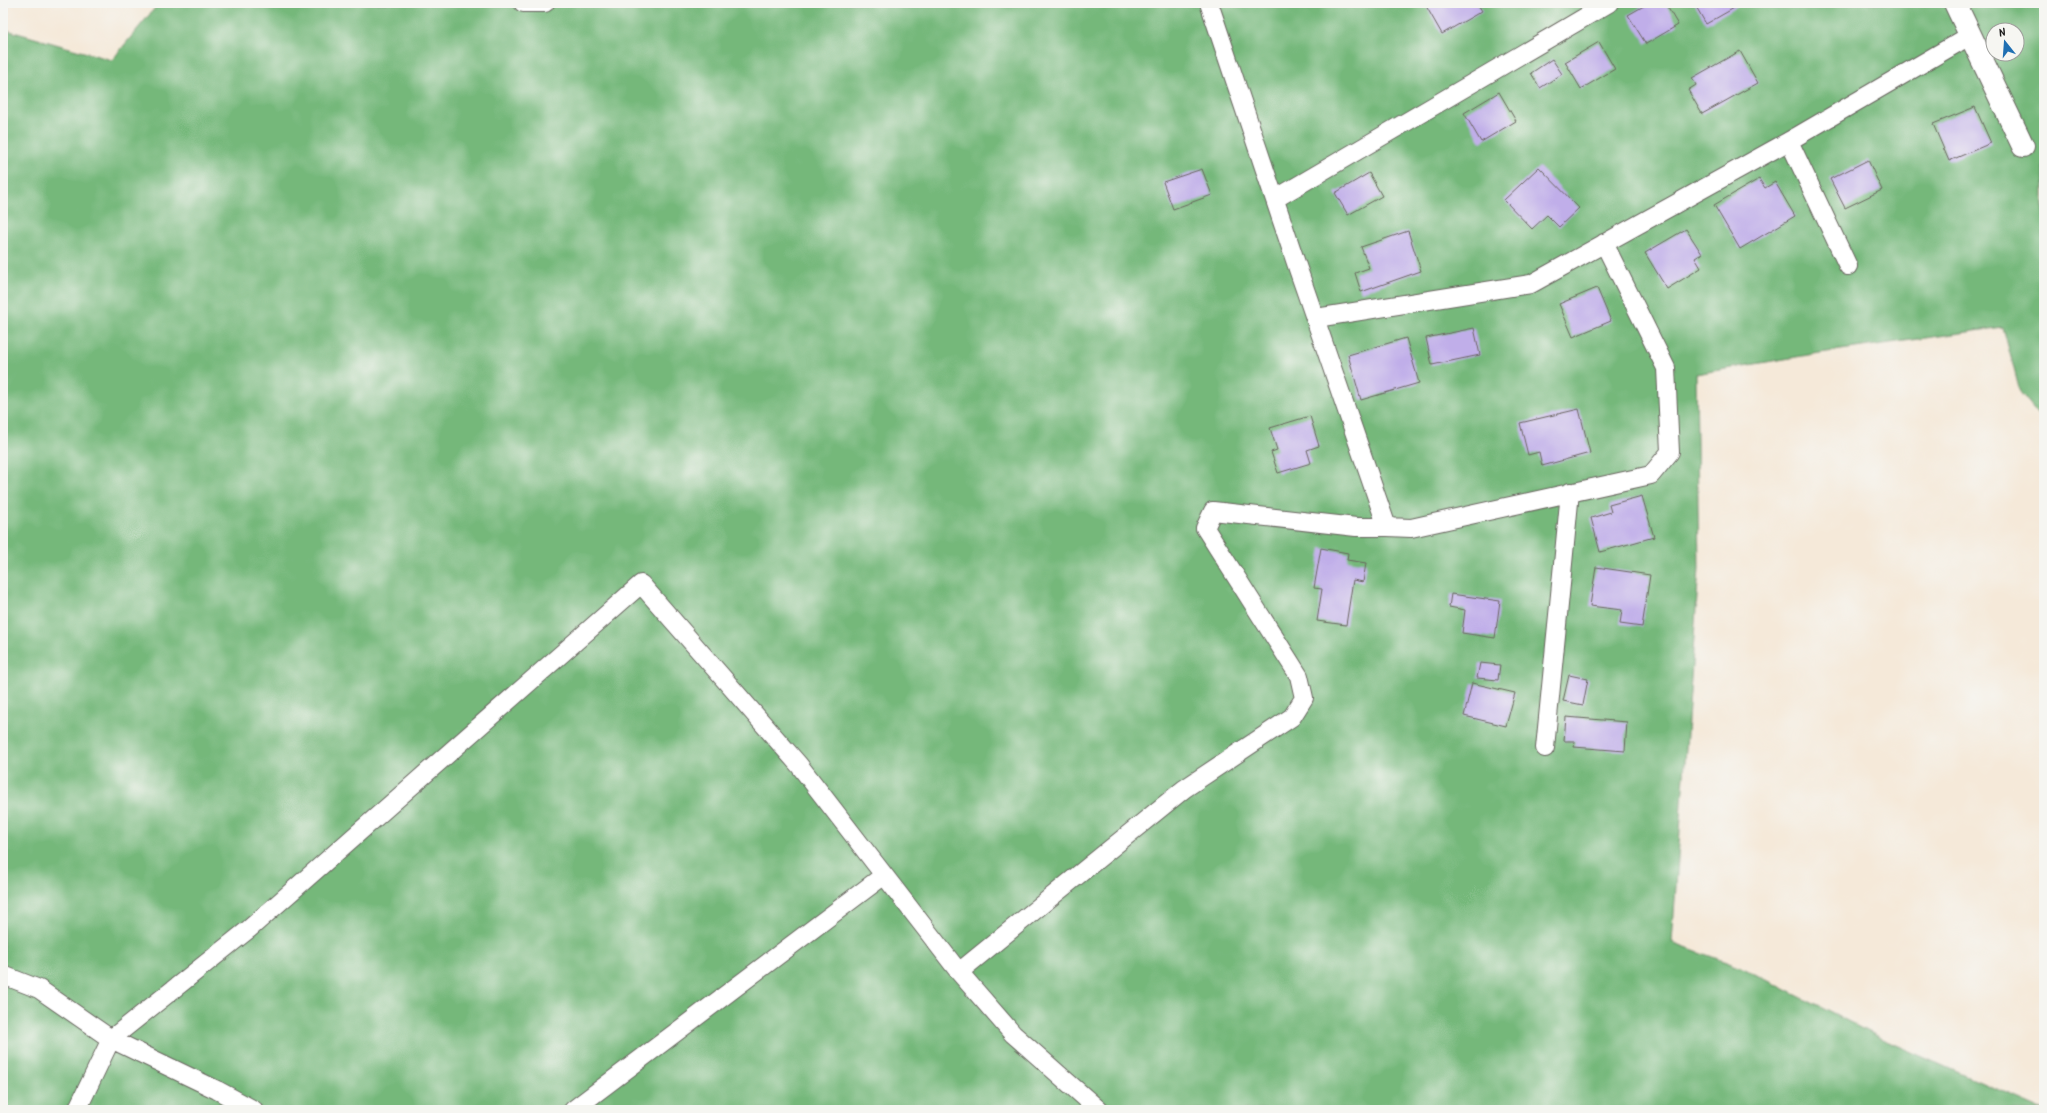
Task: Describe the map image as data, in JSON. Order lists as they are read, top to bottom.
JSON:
{
  "north": "top"
}
